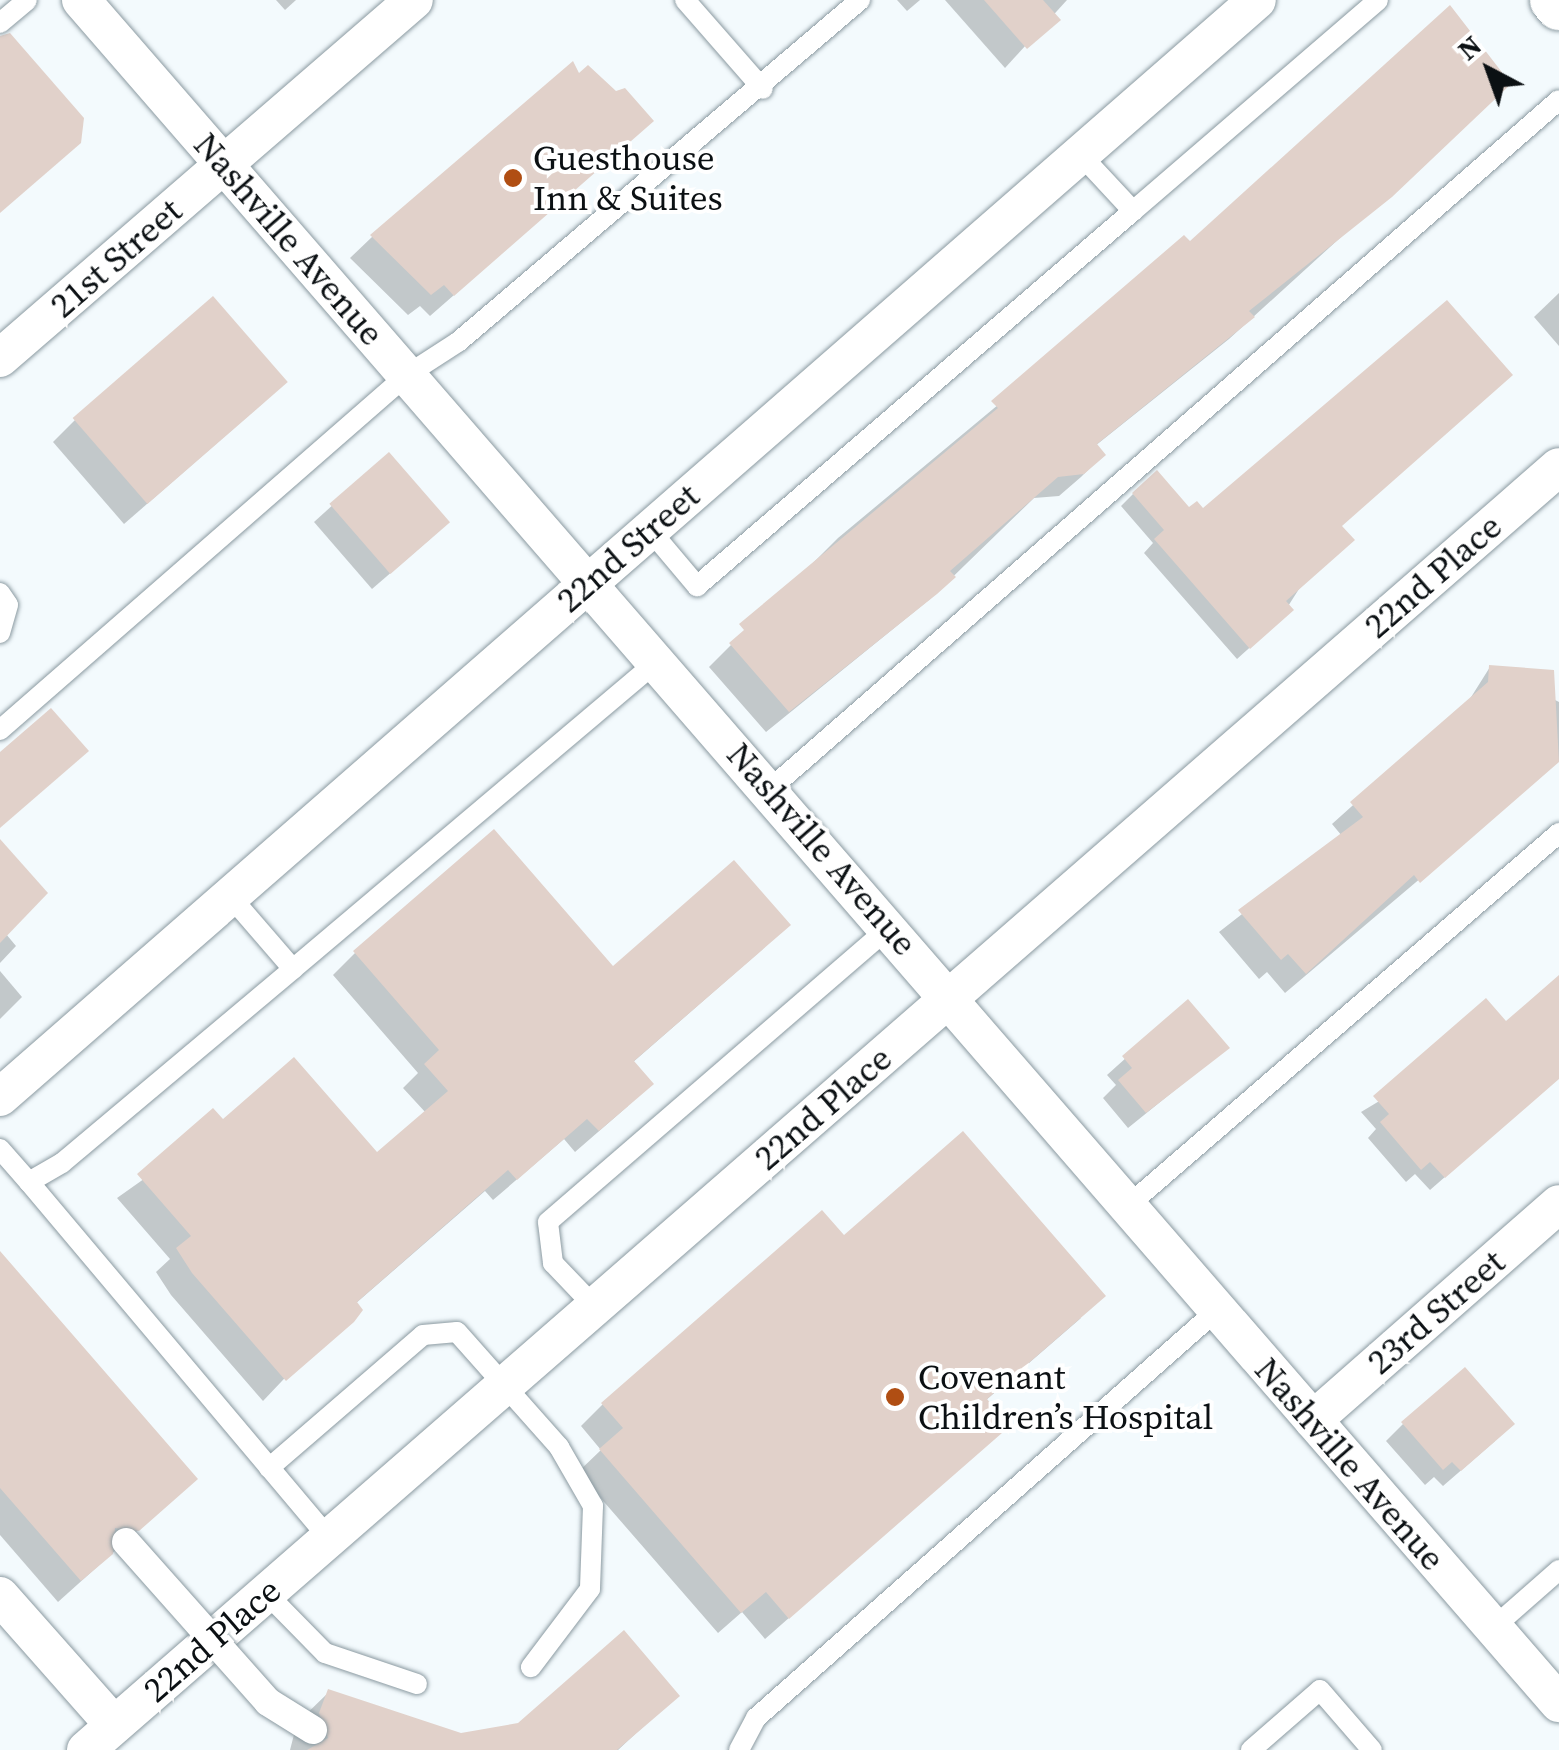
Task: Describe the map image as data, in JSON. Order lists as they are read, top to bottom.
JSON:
{
  "streets": {
    "street": [
      "Nashville Avenue",
      "21st Street",
      "22nd Street",
      "22nd Place",
      "23rd Street"
    ]
  },
  "crossings": [
    ["Nashville Avenue", "21st Street"],
    ["Nashville Avenue", "22nd Street"],
    ["Nashville Avenue", "22nd Place"],
    ["Nashville Avenue", "23rd Street"]
  ],
  "places": ["Guesthouse Inn & Suites", "Covenant Children’s Hospital"],
  "north": "top left"
}
